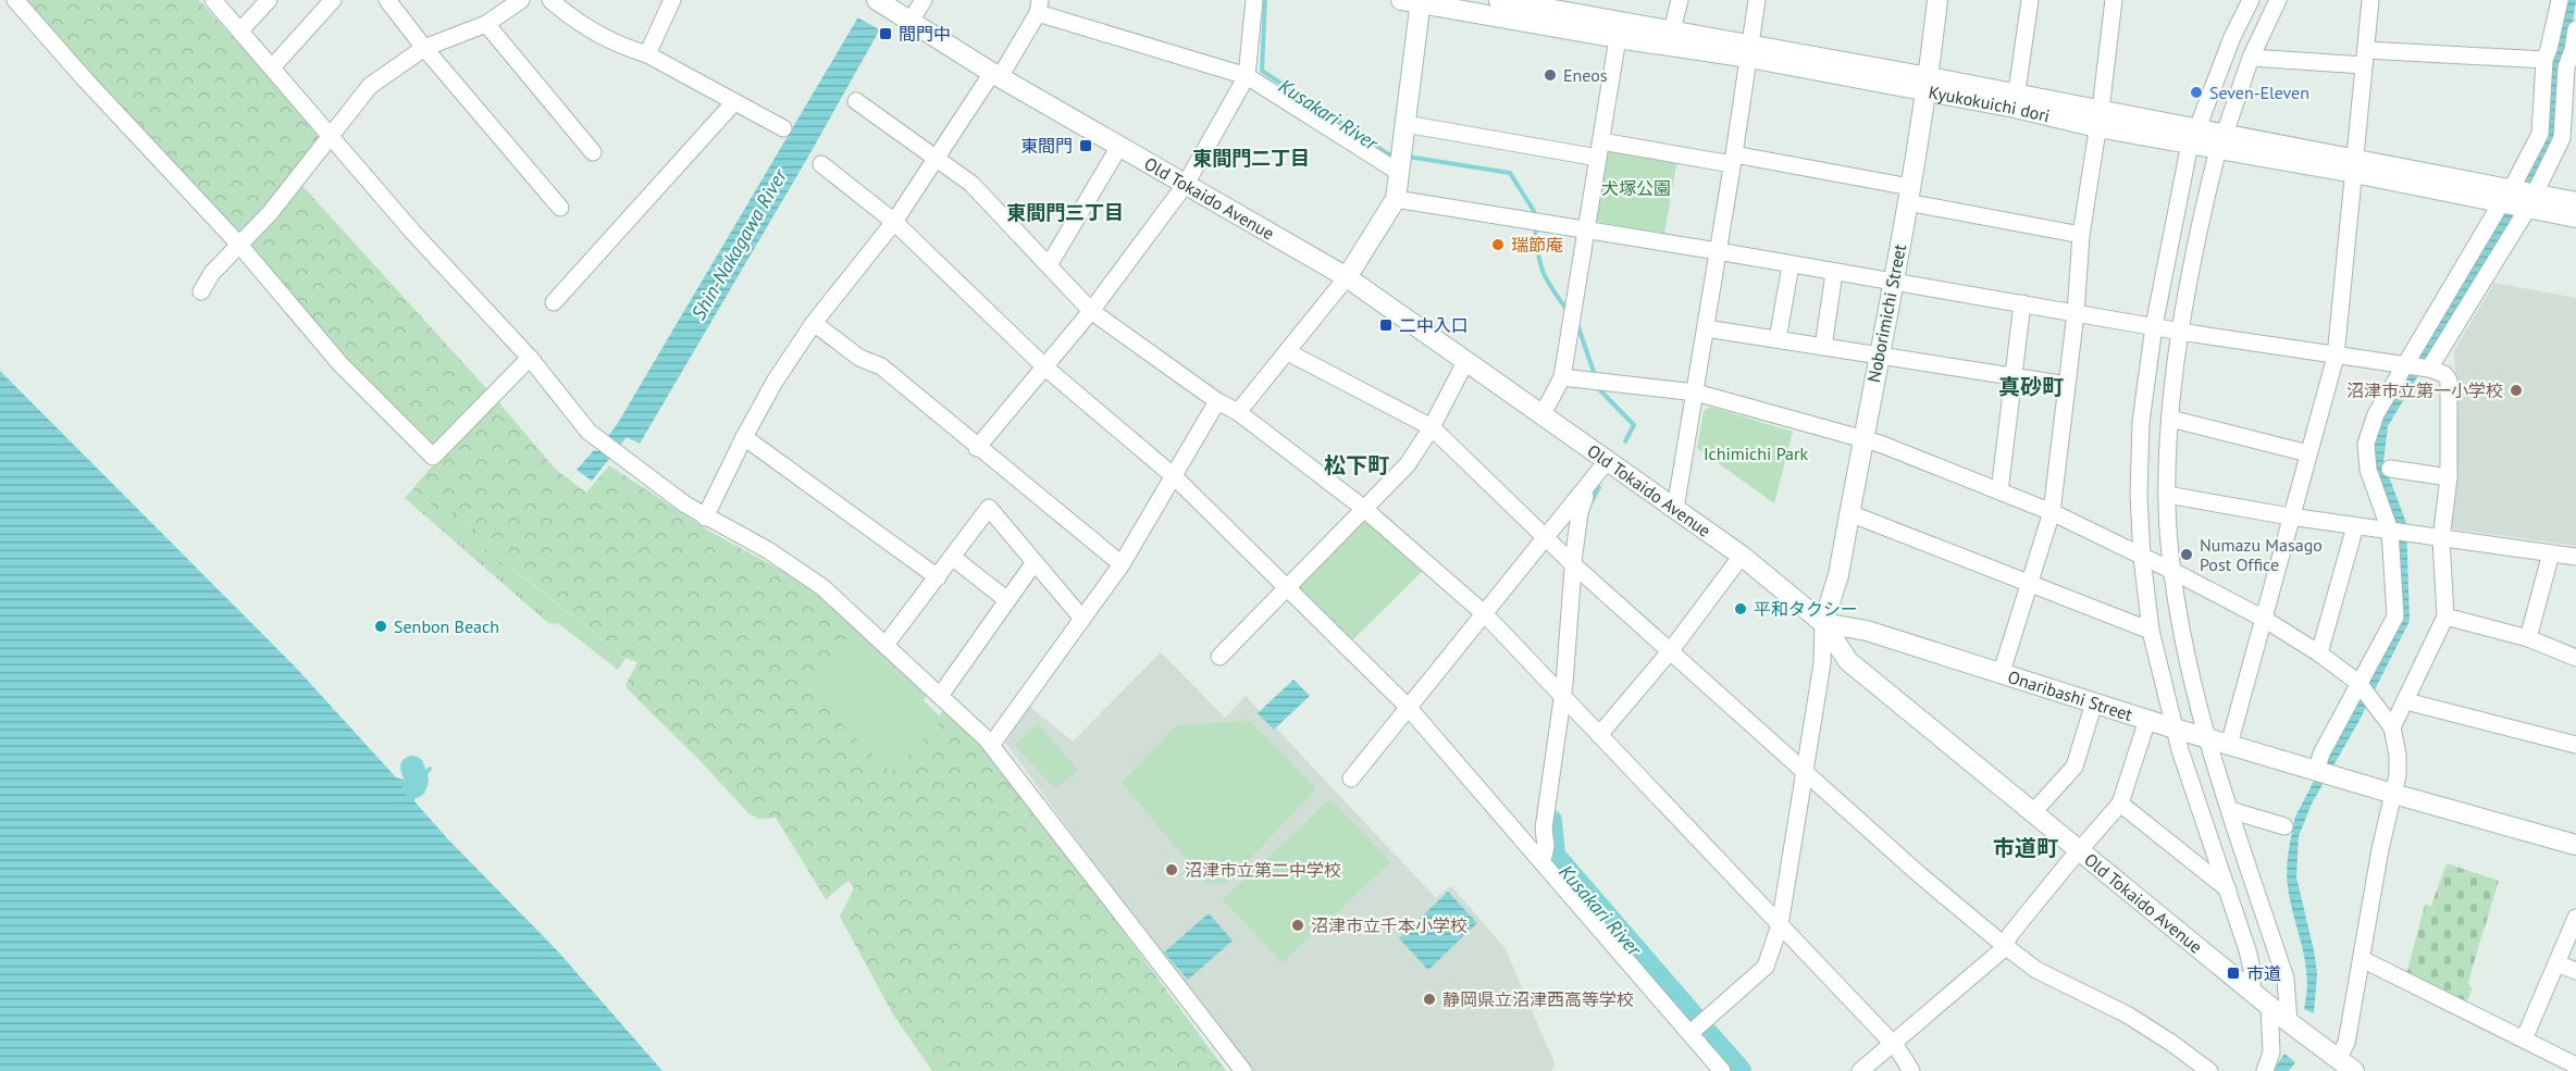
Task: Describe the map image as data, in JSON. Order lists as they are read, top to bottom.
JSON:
{
  "streets": {
    "street": [
      "Kyukokuichi dori",
      "Old Tokaido Avenue",
      "Noborimichi Street",
      "Onaribashi Street"
    ]
  },
  "crossings": [
    ["Kyukokuichi dori", "Noborimichi Street"],
    ["Old Tokaido Avenue", "Noborimichi Street"],
    ["Old Tokaido Avenue", "Onaribashi Street"],
    ["Noborimichi Street", "Onaribashi Street"]
  ],
  "districts": [
    "東間門二丁目",
    "東間門三丁目",
    "真砂町",
    "松下町",
    "市道町"
  ],
  "water": ["Kusakari River", "Shin-Nakagawa River"],
  "parks": ["犬塚公園", "Ichimichi Park"],
  "places": {
    "transit": [
      "間門中",
      "東間門",
      "二中入口",
      "市道"
    ],
    "other": [
      "Eneos",
      "Seven-Eleven",
      "瑞節庵",
      "沼津市立第一小学校",
      "Numazu Masago Post Office",
      "平和タクシー",
      "Senbon Beach",
      "沼津市立第二中学校",
      "沼津市立千本小学校",
      "静岡県立沼津西高等学校"
    ]
  }
}
